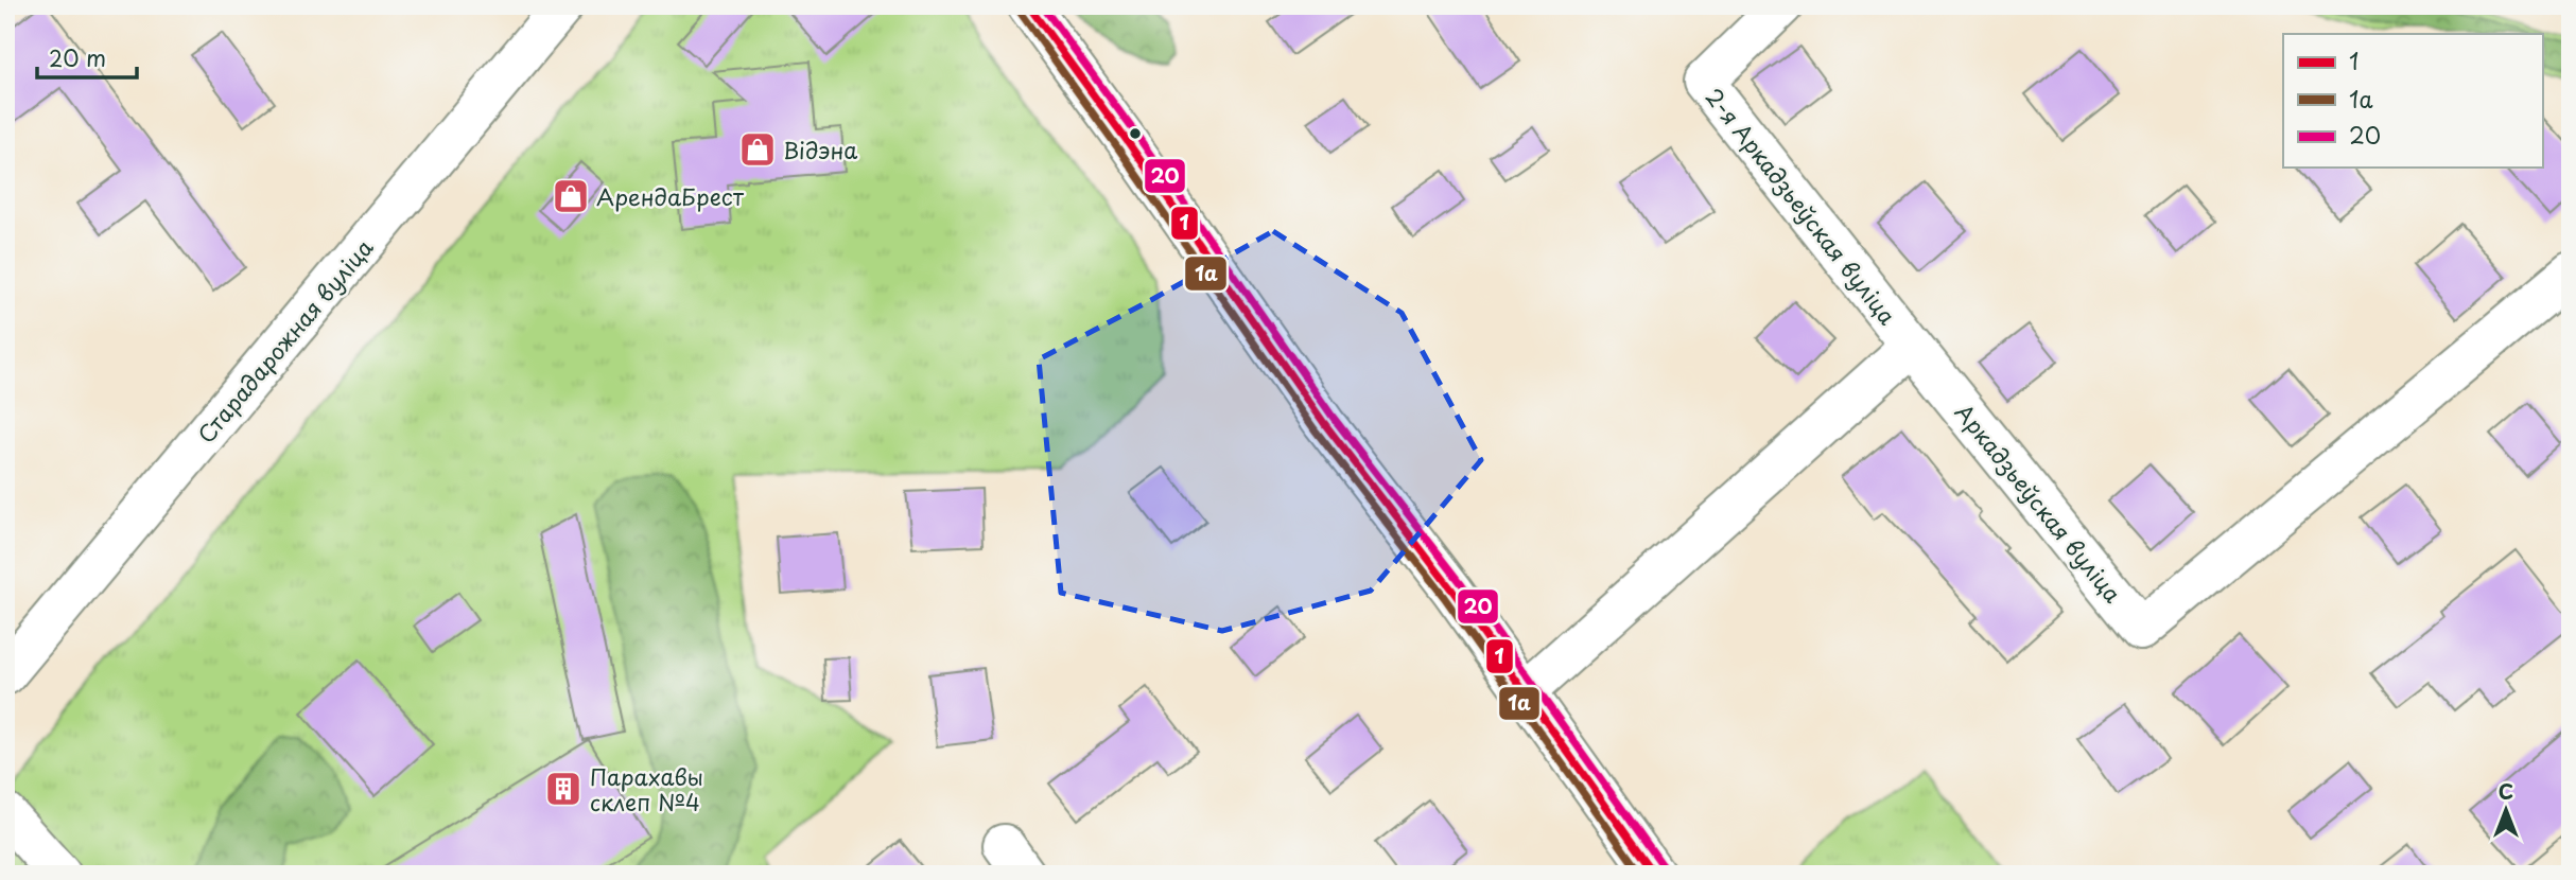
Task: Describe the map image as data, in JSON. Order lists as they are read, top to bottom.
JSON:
{
  "streets": {
    "street": ["2-я Аркадзьеўская вуліца", "Старадарожная вуліца", "Аркадзьеўская вуліца"]
  },
  "crossings": [
    ["2-я Аркадзьеўская вуліца", "Аркадзьеўская вуліца"]
  ],
  "places": {
    "shop": ["Відэна", "АрендаБрест"],
    "building": ["Парахавы склеп №4"]
  },
  "lines": ["transit line 1", "transit line 20", "transit line 1а"],
  "legend": ["1", "1а", "20"],
  "scale_bar": "20 m",
  "north": "top"
}
